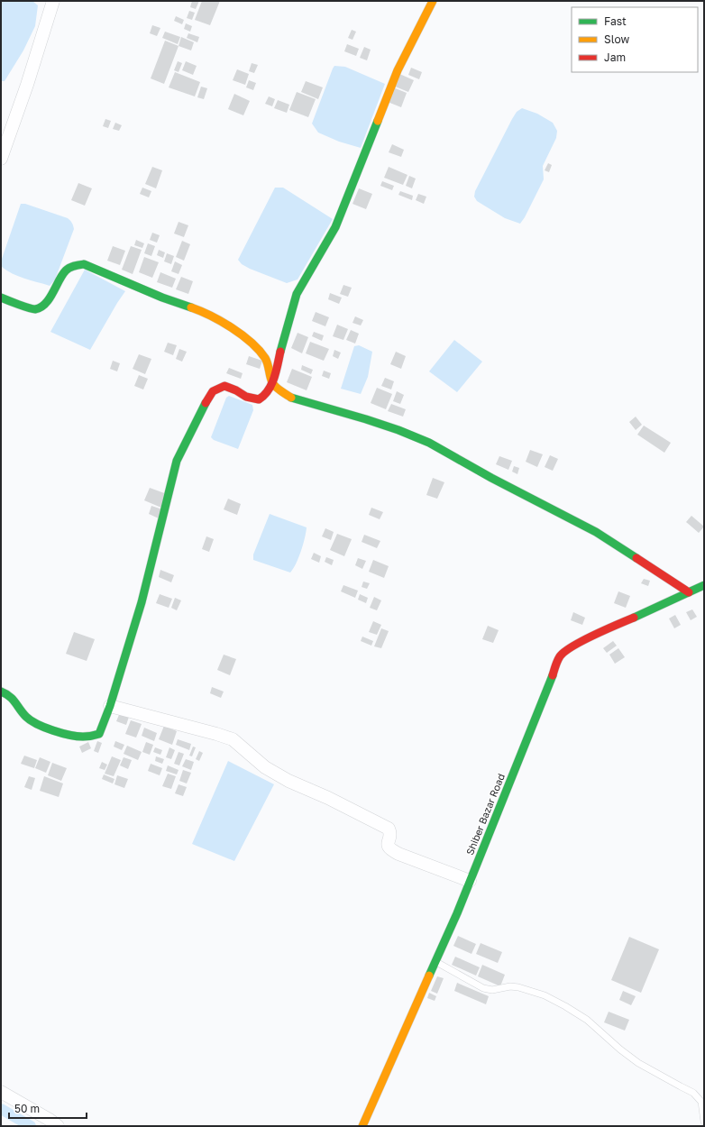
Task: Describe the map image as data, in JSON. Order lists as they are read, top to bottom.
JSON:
{
  "streets": {
    "street": ["Shiber Bazar Road"]
  },
  "legend": ["Fast", "Slow", "Jam"],
  "scale_bar": "50 m"
}
